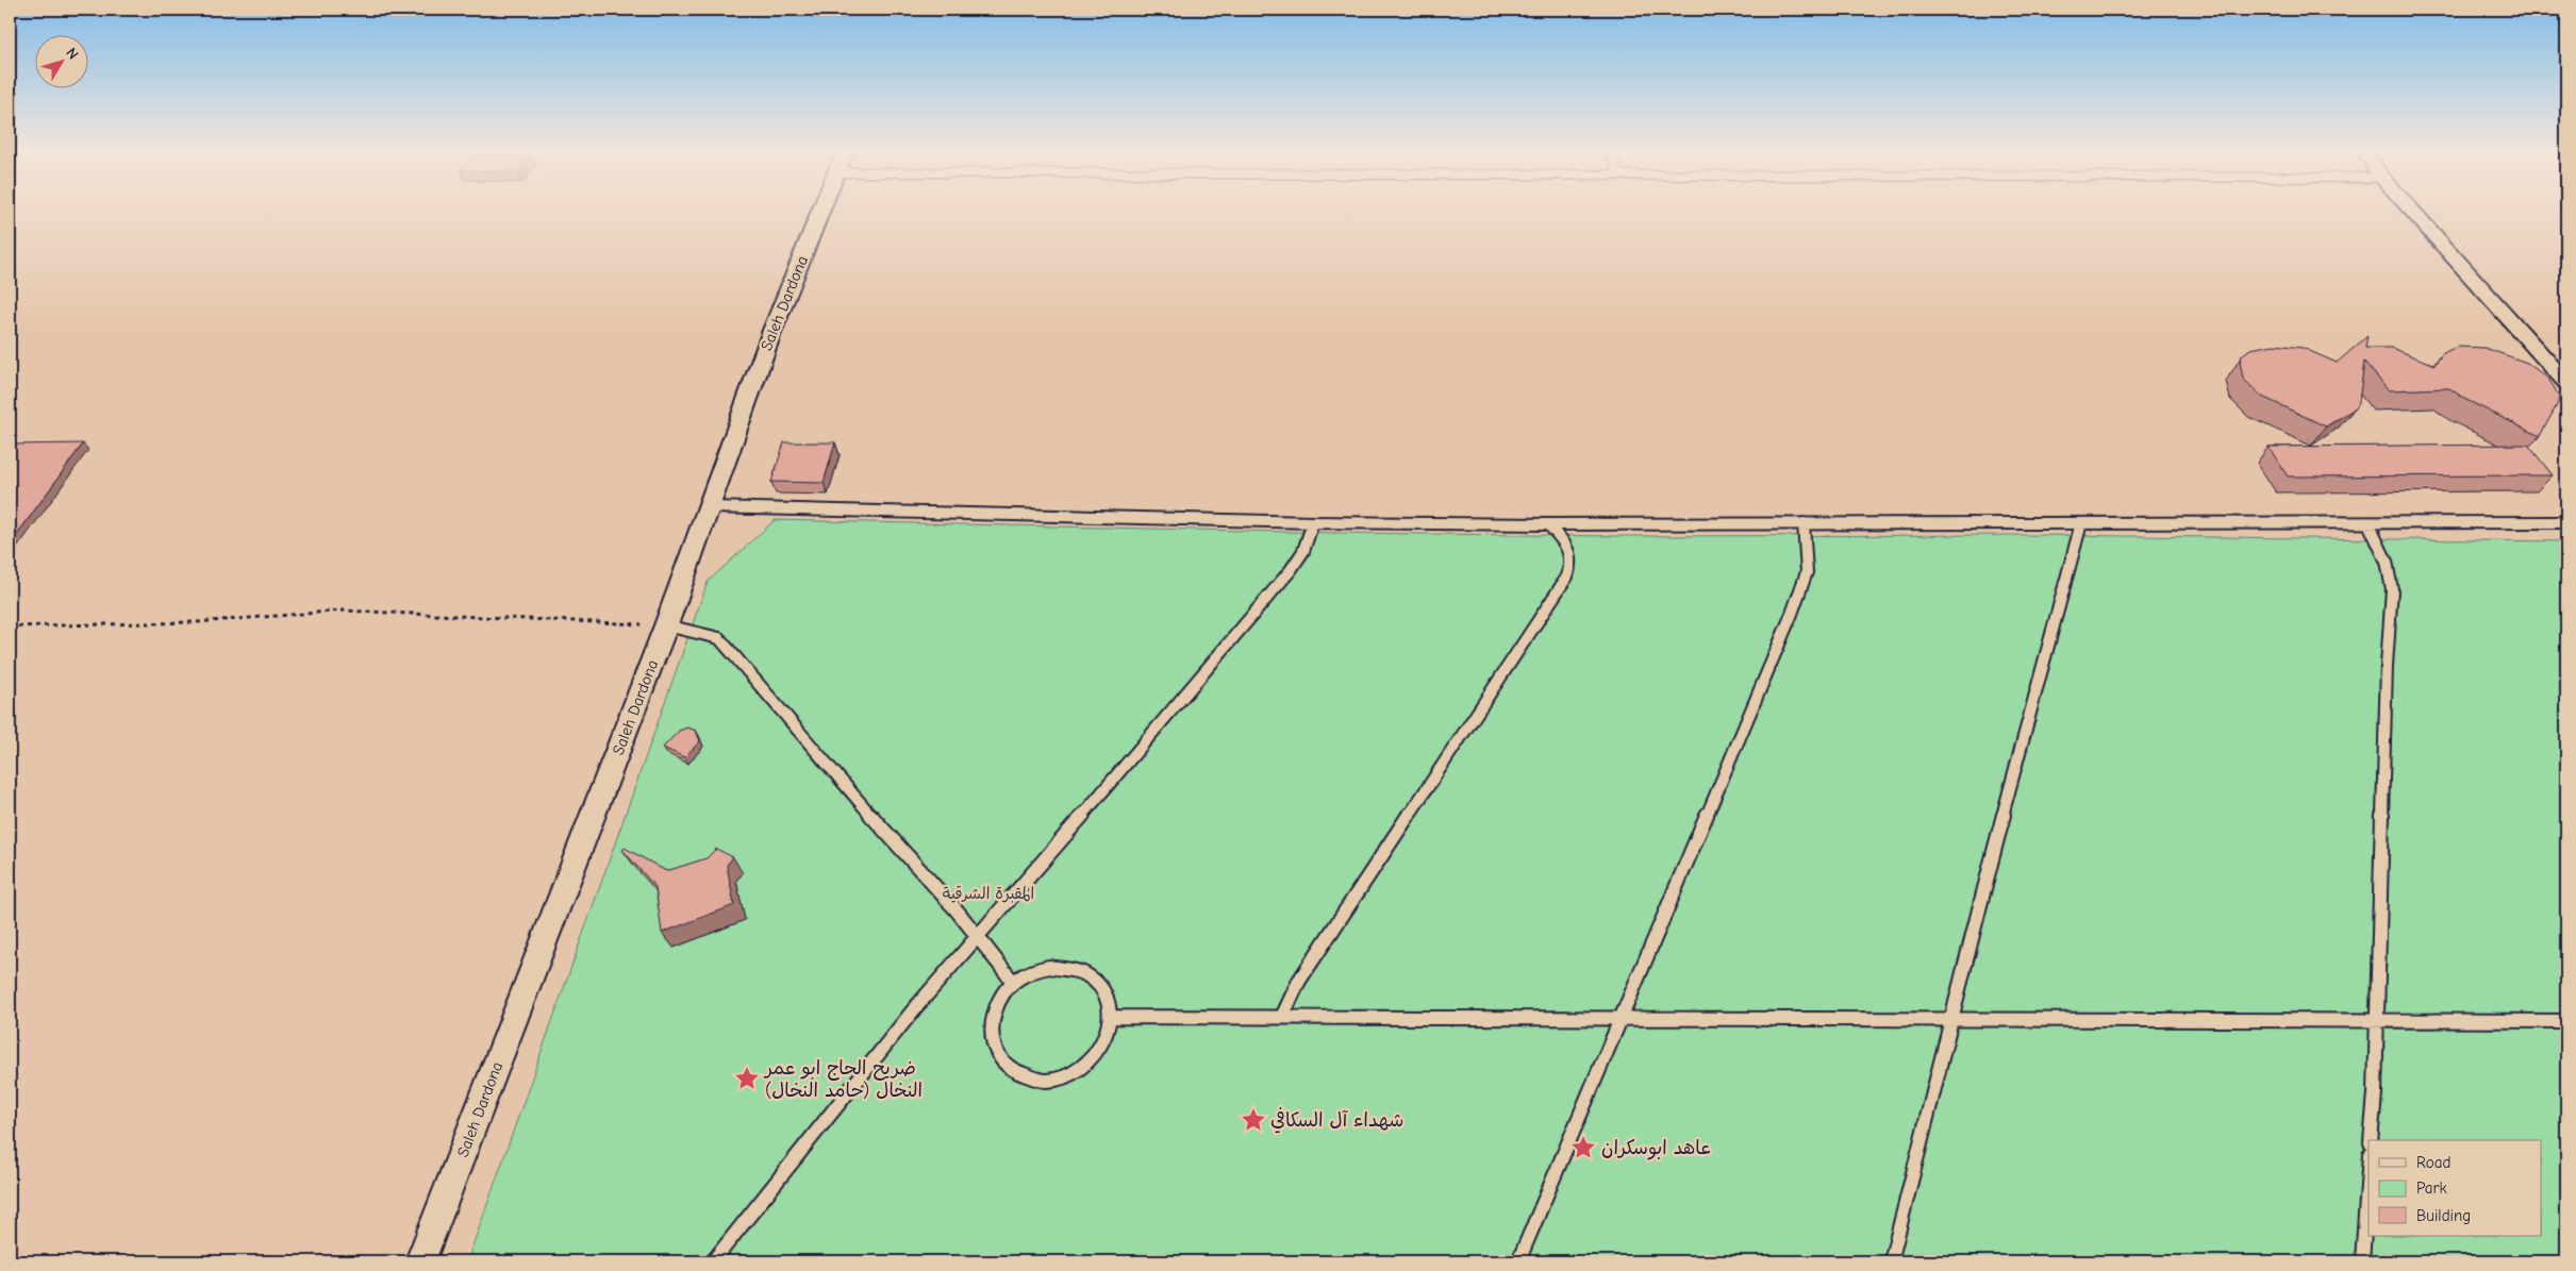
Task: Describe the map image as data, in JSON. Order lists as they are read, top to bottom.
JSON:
{
  "streets": {
    "street": ["Saleh Dardona"]
  },
  "parks": ["المقبرة الشرقية"],
  "places": {
    "place": ["ضريح الحاج ابو عمر النخال (حامد النخال)", "شهداء آل السكافي", "عاهد ابوسكران"]
  },
  "legend": ["Road", "Park", "Building"],
  "north": "top right"
}
